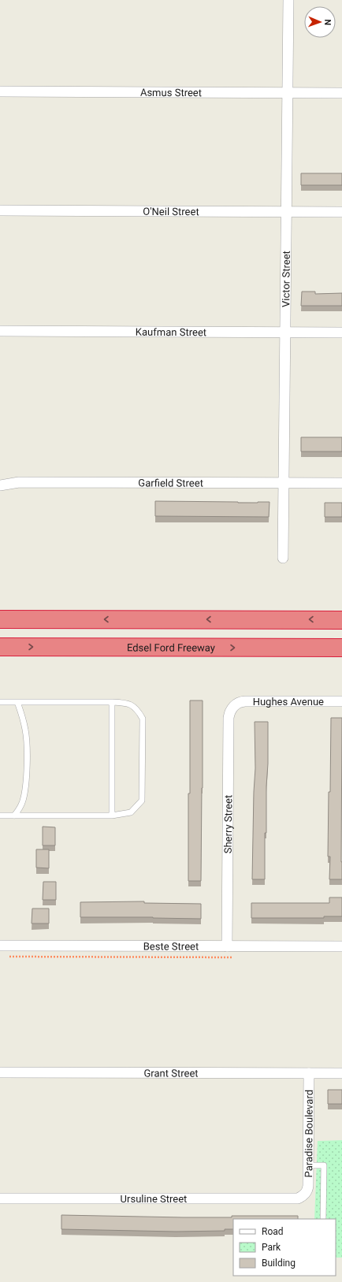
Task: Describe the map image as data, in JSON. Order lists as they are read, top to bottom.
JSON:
{
  "streets": {
    "highway": ["Edsel Ford Freeway"],
    "street": [
      "Asmus Street",
      "O'Neil Street",
      "Victor Street",
      "Kaufman Street",
      "Garfield Street",
      "Hughes Avenue",
      "Sherry Street",
      "Beste Street",
      "Grant Street",
      "Paradise Boulevard",
      "Ursuline Street"
    ]
  },
  "crossings": [
    ["Asmus Street", "Victor Street"],
    ["O'Neil Street", "Victor Street"],
    ["Victor Street", "Kaufman Street"],
    ["Victor Street", "Garfield Street"],
    ["Hughes Avenue", "Sherry Street"],
    ["Sherry Street", "Beste Street"],
    ["Grant Street", "Paradise Boulevard"],
    ["Paradise Boulevard", "Ursuline Street"]
  ],
  "legend": ["Road", "Park", "Building"],
  "north": "right"
}
